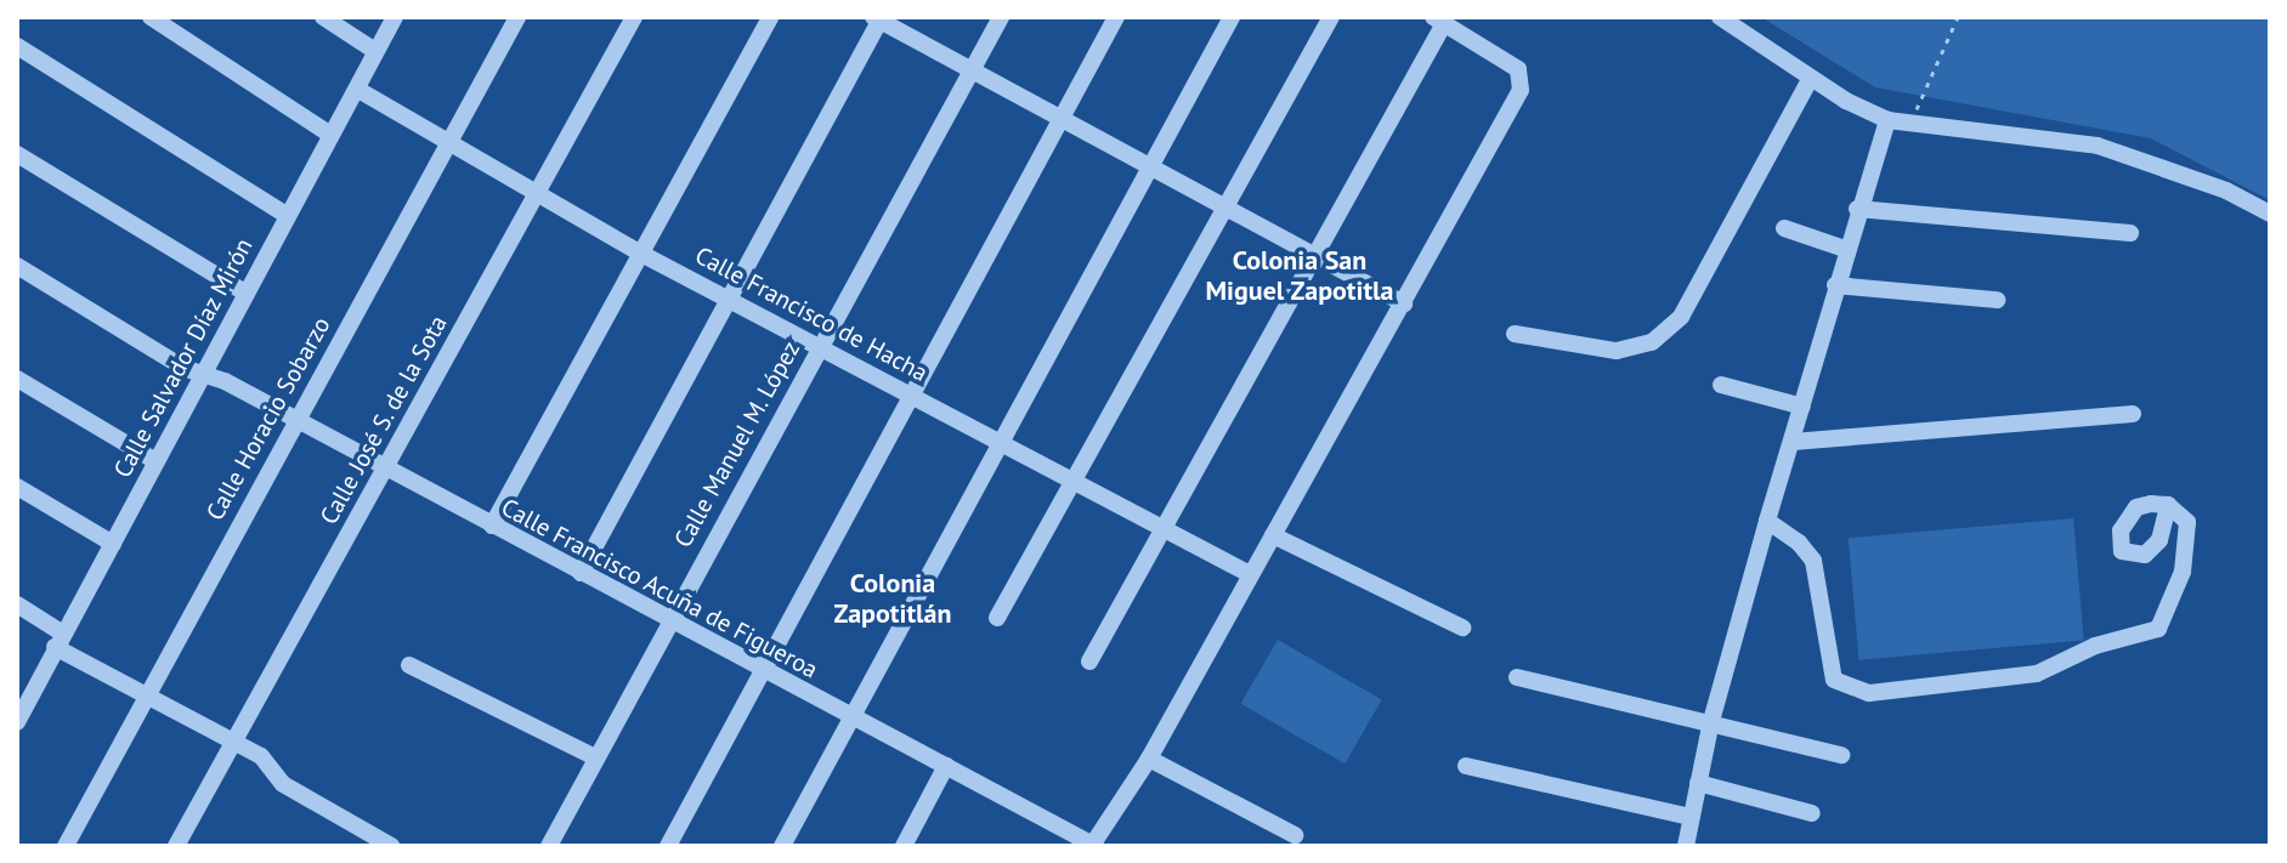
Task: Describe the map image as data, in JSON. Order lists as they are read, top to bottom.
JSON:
{
  "streets": {
    "street": [
      "Calle Francisco de Hacha",
      "Calle Salvador Díaz Mirón",
      "Calle Horacio Sobarzo",
      "Calle José S. de la Sota",
      "Calle Manuel M. López",
      "Calle Francisco Acuña de Figueroa"
    ]
  },
  "crossings": [
    ["Calle Francisco de Hacha", "Calle Salvador Díaz Mirón"],
    ["Calle Francisco de Hacha", "Calle Horacio Sobarzo"],
    ["Calle Francisco de Hacha", "Calle José S. de la Sota"],
    ["Calle Francisco de Hacha", "Calle Manuel M. López"],
    ["Calle Salvador Díaz Mirón", "Calle Francisco Acuña de Figueroa"],
    ["Calle Horacio Sobarzo", "Calle Francisco Acuña de Figueroa"],
    ["Calle José S. de la Sota", "Calle Francisco Acuña de Figueroa"],
    ["Calle Manuel M. López", "Calle Francisco Acuña de Figueroa"]
  ],
  "districts": ["Colonia San Miguel Zapotitla", "Colonia Zapotitlán"]
}
